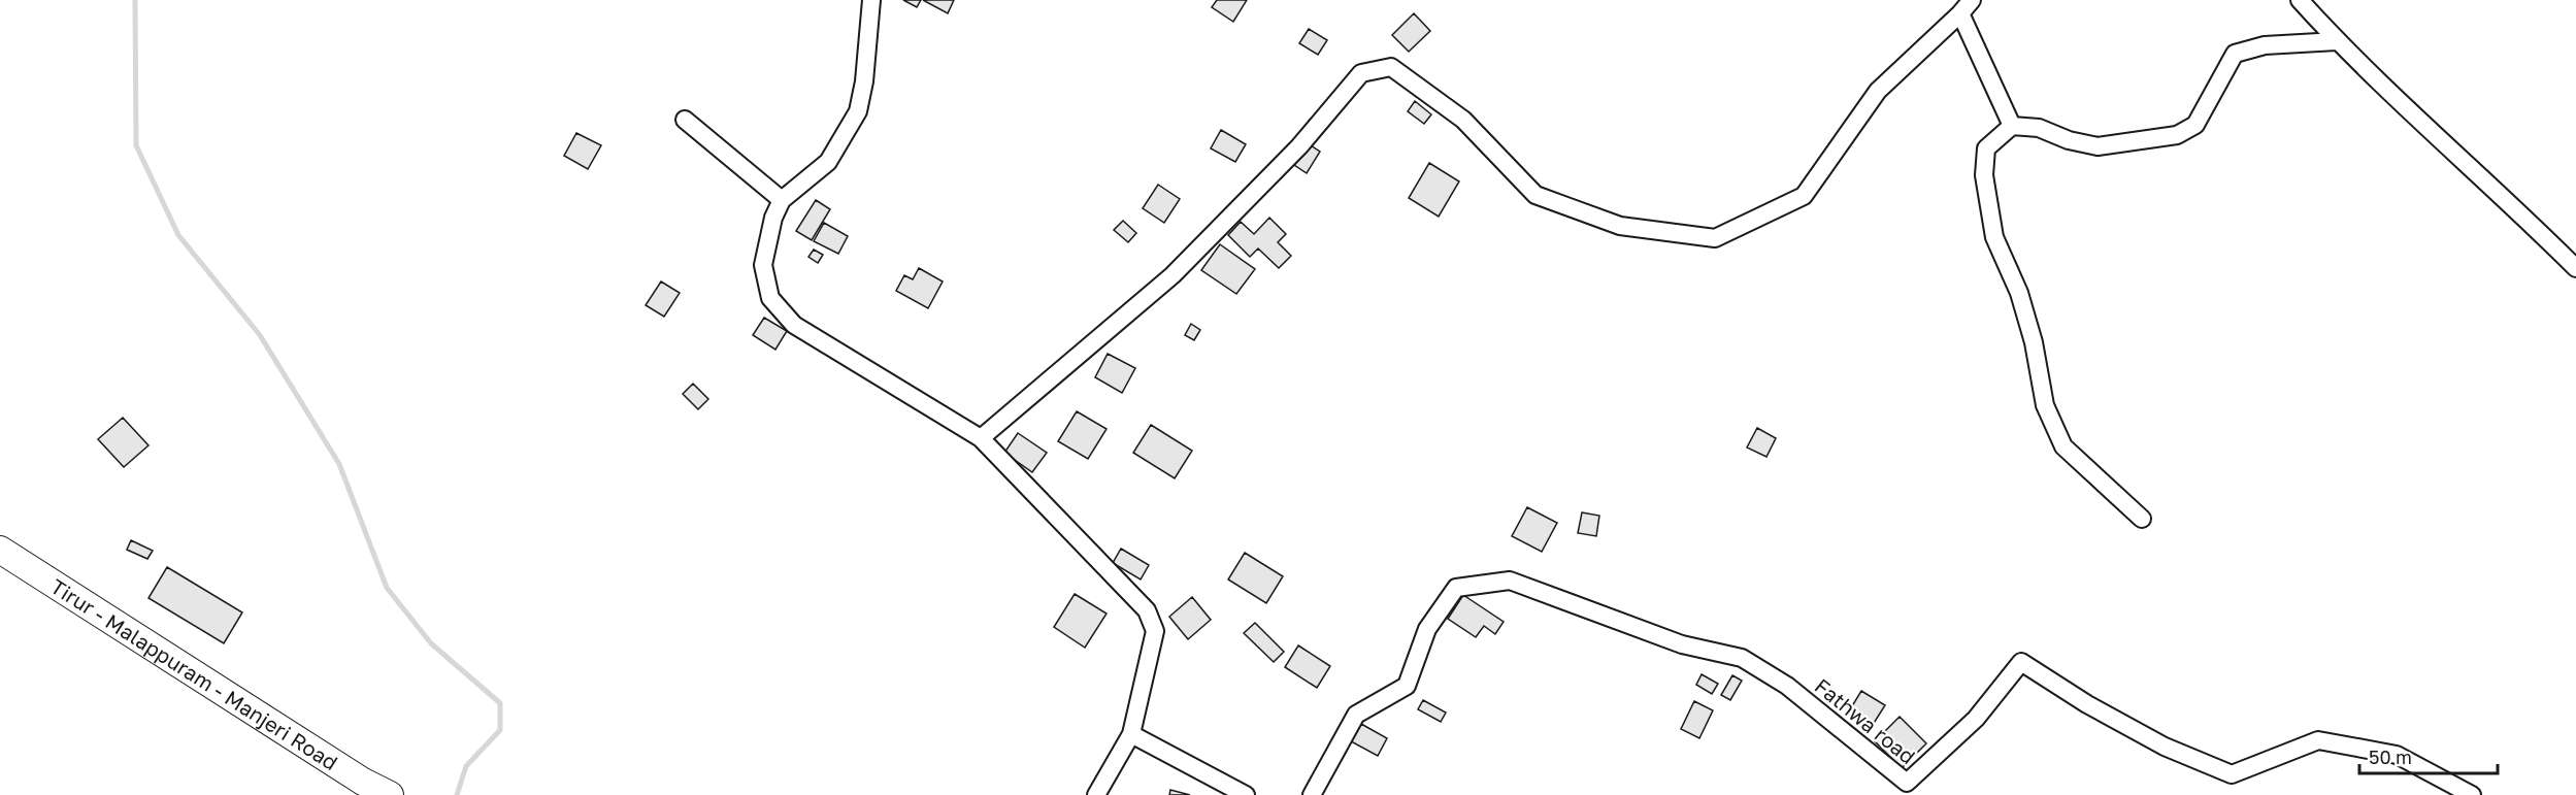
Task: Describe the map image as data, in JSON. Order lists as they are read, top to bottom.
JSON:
{
  "streets": {
    "main road": ["Tirur - Malappuram - Manjeri Road"],
    "street": ["Fathwa road"]
  },
  "scale_bar": "50 m"
}
